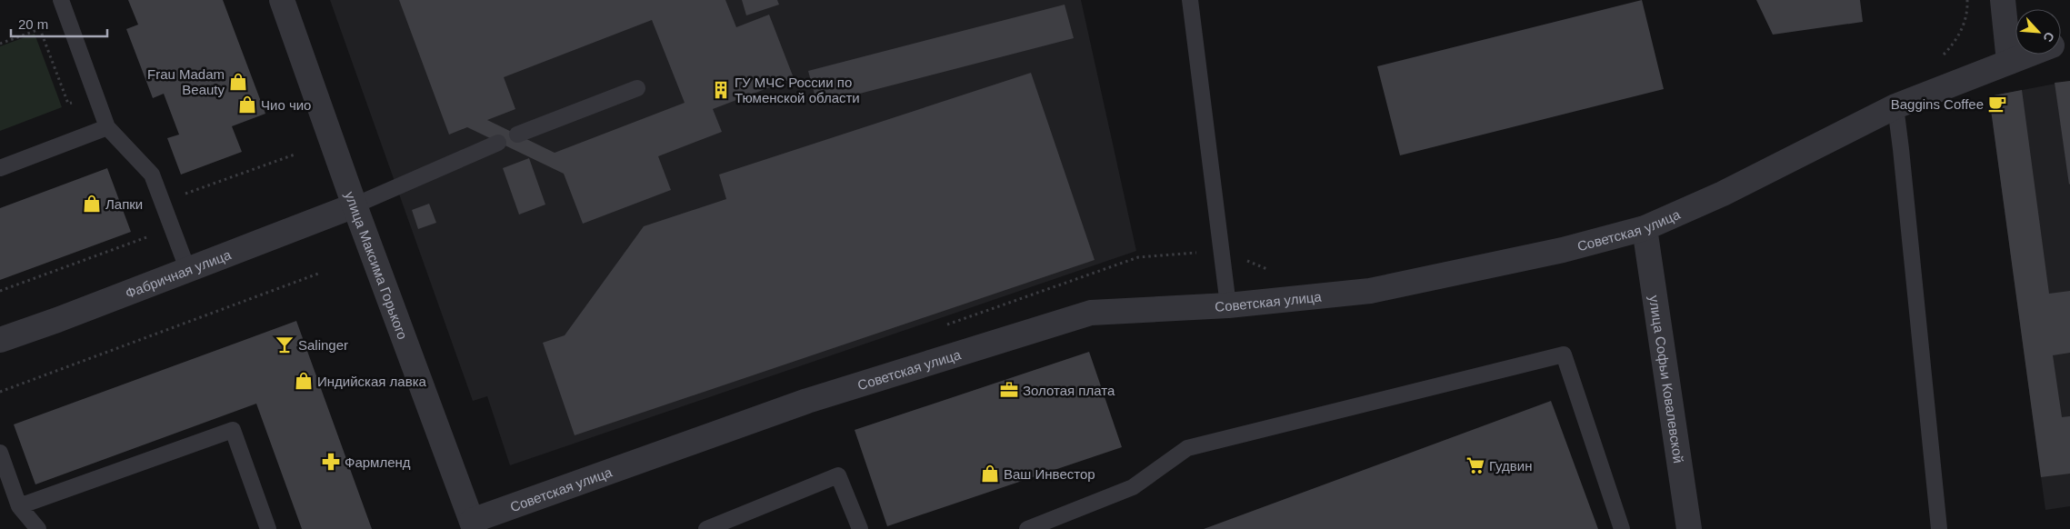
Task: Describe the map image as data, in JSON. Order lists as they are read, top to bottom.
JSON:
{
  "streets": {
    "street": [
      "Советская улица",
      "улица Максима Горького",
      "Фабричная улица",
      "улица Софьи Ковалевской"
    ]
  },
  "crossings": [
    ["Советская улица", "улица Максима Горького"],
    ["Советская улица", "улица Софьи Ковалевской"],
    ["улица Максима Горького", "Фабричная улица"]
  ],
  "places": {
    "shop": [
      "Frau Madam Beauty",
      "Чио чио",
      "Лапки",
      "Индийская лавка",
      "Ваш Инвестор"
    ],
    "building": ["ГУ МЧС России по Тюменской области"],
    "cafe": ["Baggins Coffee"],
    "bar": ["Salinger"],
    "office": ["Золотая плата"],
    "pharmacy": ["Фармленд"],
    "supermarket": ["Гудвин"]
  },
  "scale_bar": "20 m",
  "north": "bottom right"
}
